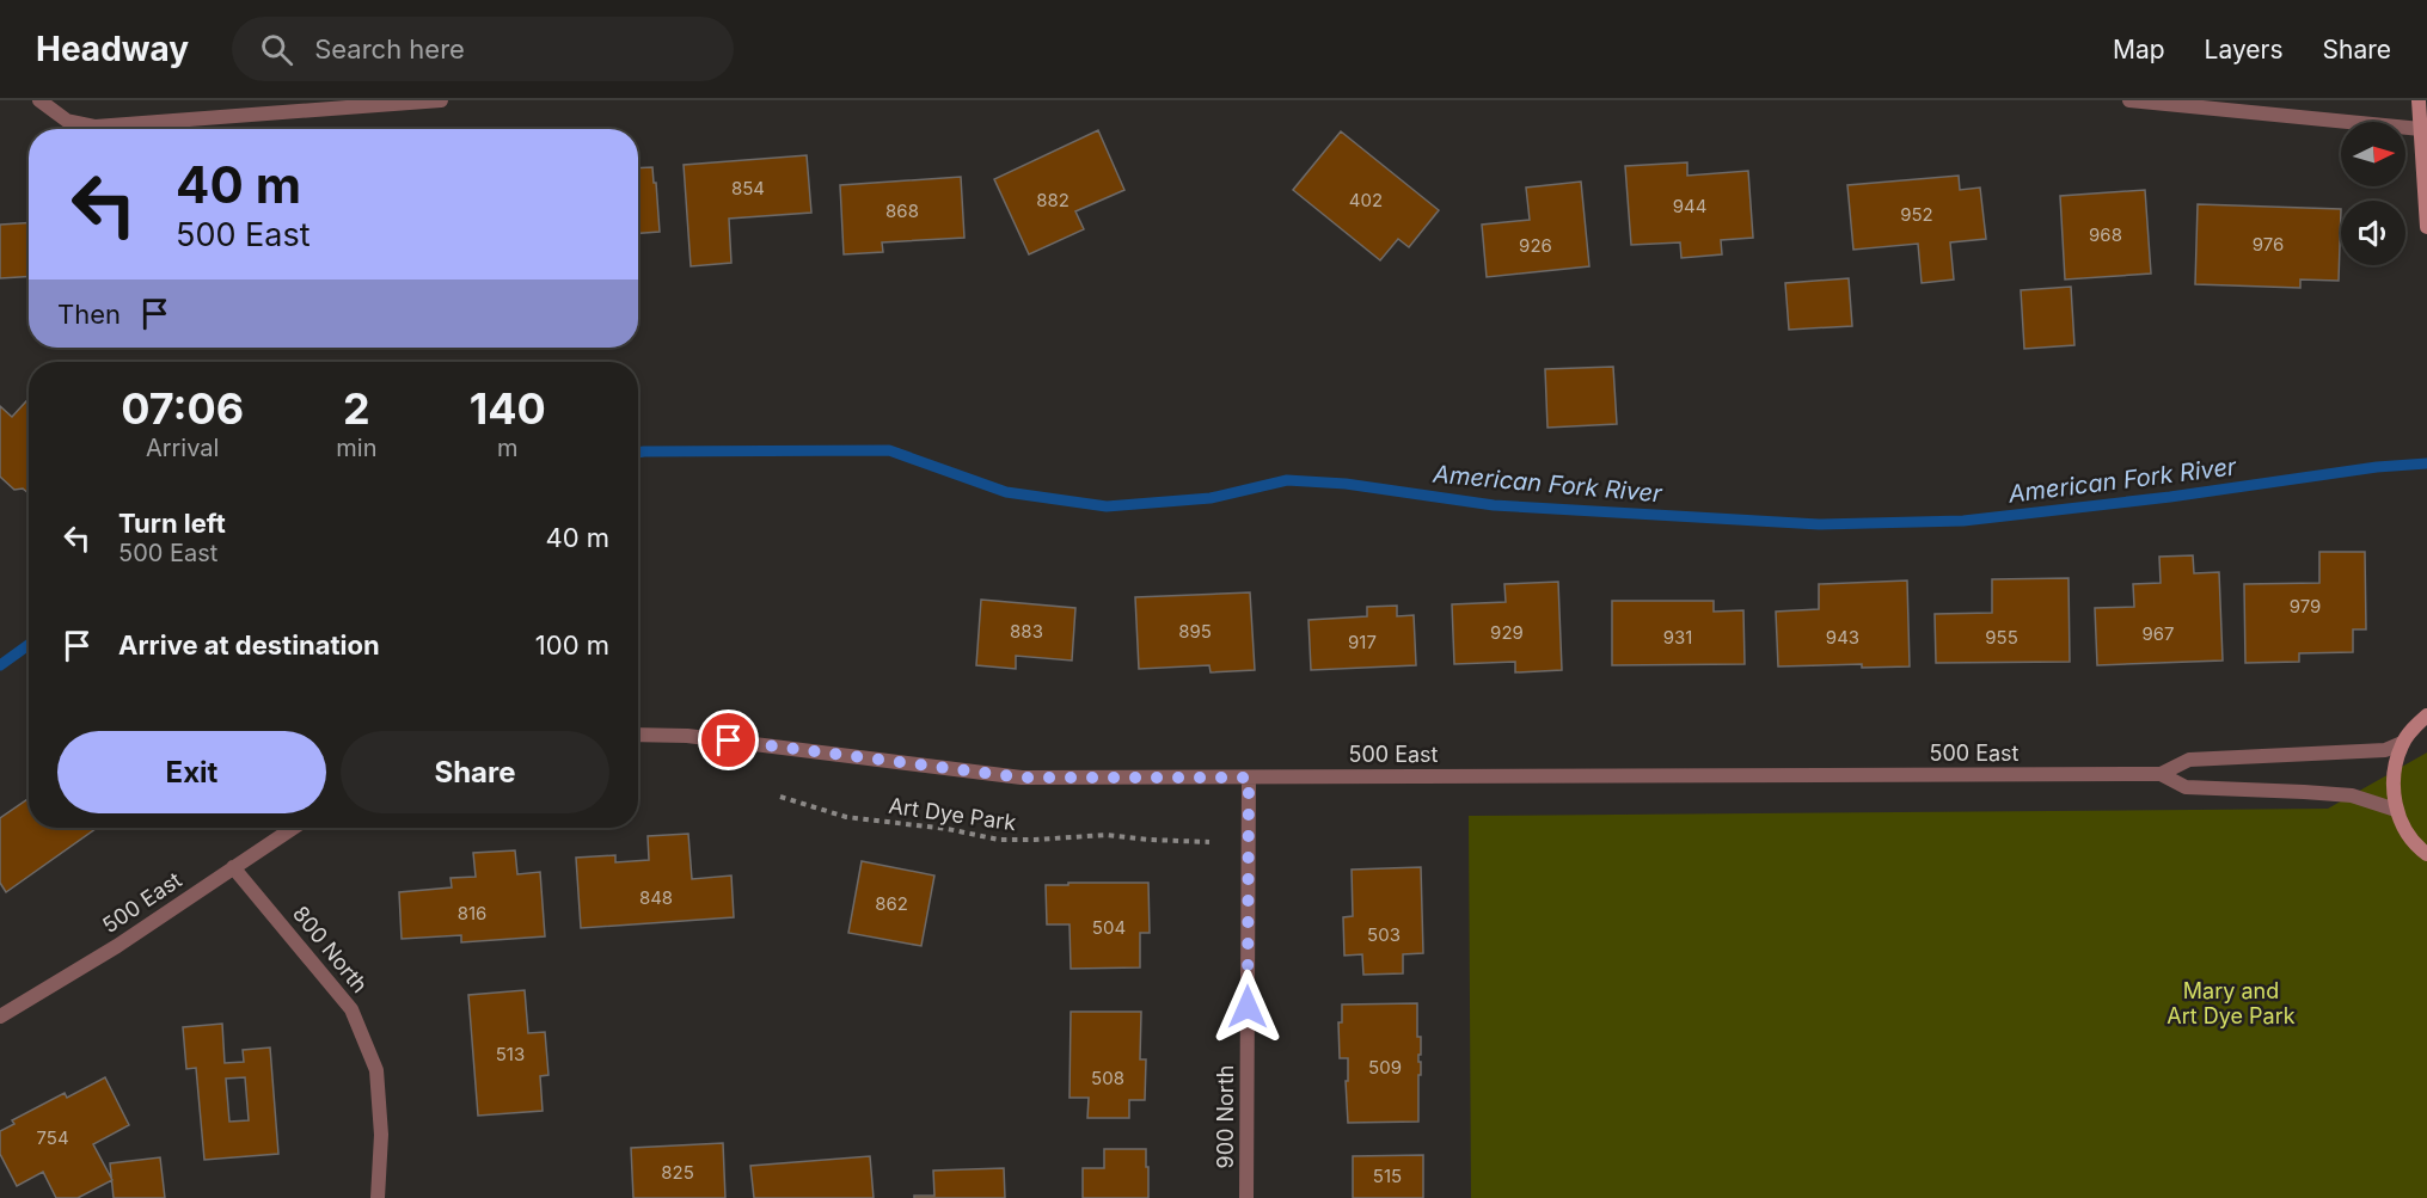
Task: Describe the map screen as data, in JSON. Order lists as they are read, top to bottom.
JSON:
{
  "streets": {
    "street": ["500 East", "800 North", "900 North"],
    "path": ["Art Dye Park"]
  },
  "crossings": [
    ["500 East", "800 North"],
    ["500 East", "900 North"]
  ],
  "water": ["American Fork River"],
  "parks": ["Mary and Art Dye Park"],
  "house_numbers": [
    "854",
    "882",
    "402",
    "944",
    "868",
    "952",
    "968",
    "976",
    "926",
    "979",
    "883",
    "895",
    "929",
    "967",
    "931",
    "943",
    "955",
    "917",
    "848",
    "862",
    "816",
    "504",
    "503",
    "513",
    "509",
    "508",
    "754",
    "825",
    "515"
  ],
  "north": "right",
  "page": {
    "header": "Headway",
    "search": "Search here",
    "nav": ["Map", "Layers", "Share"],
    "turn": ["40 m", "500 East"],
    "then": "Then",
    "eta": [
      "07:06",
      "Arrival",
      "2",
      "min",
      "140",
      "m"
    ],
    "list": [
      {
        "name": "Turn left",
        "note": "500 East",
        "value": "40 m"
      },
      {
        "name": "Arrive at destination",
        "value": "100 m"
      }
    ],
    "buttons": ["Exit", "Share"]
  }
}
